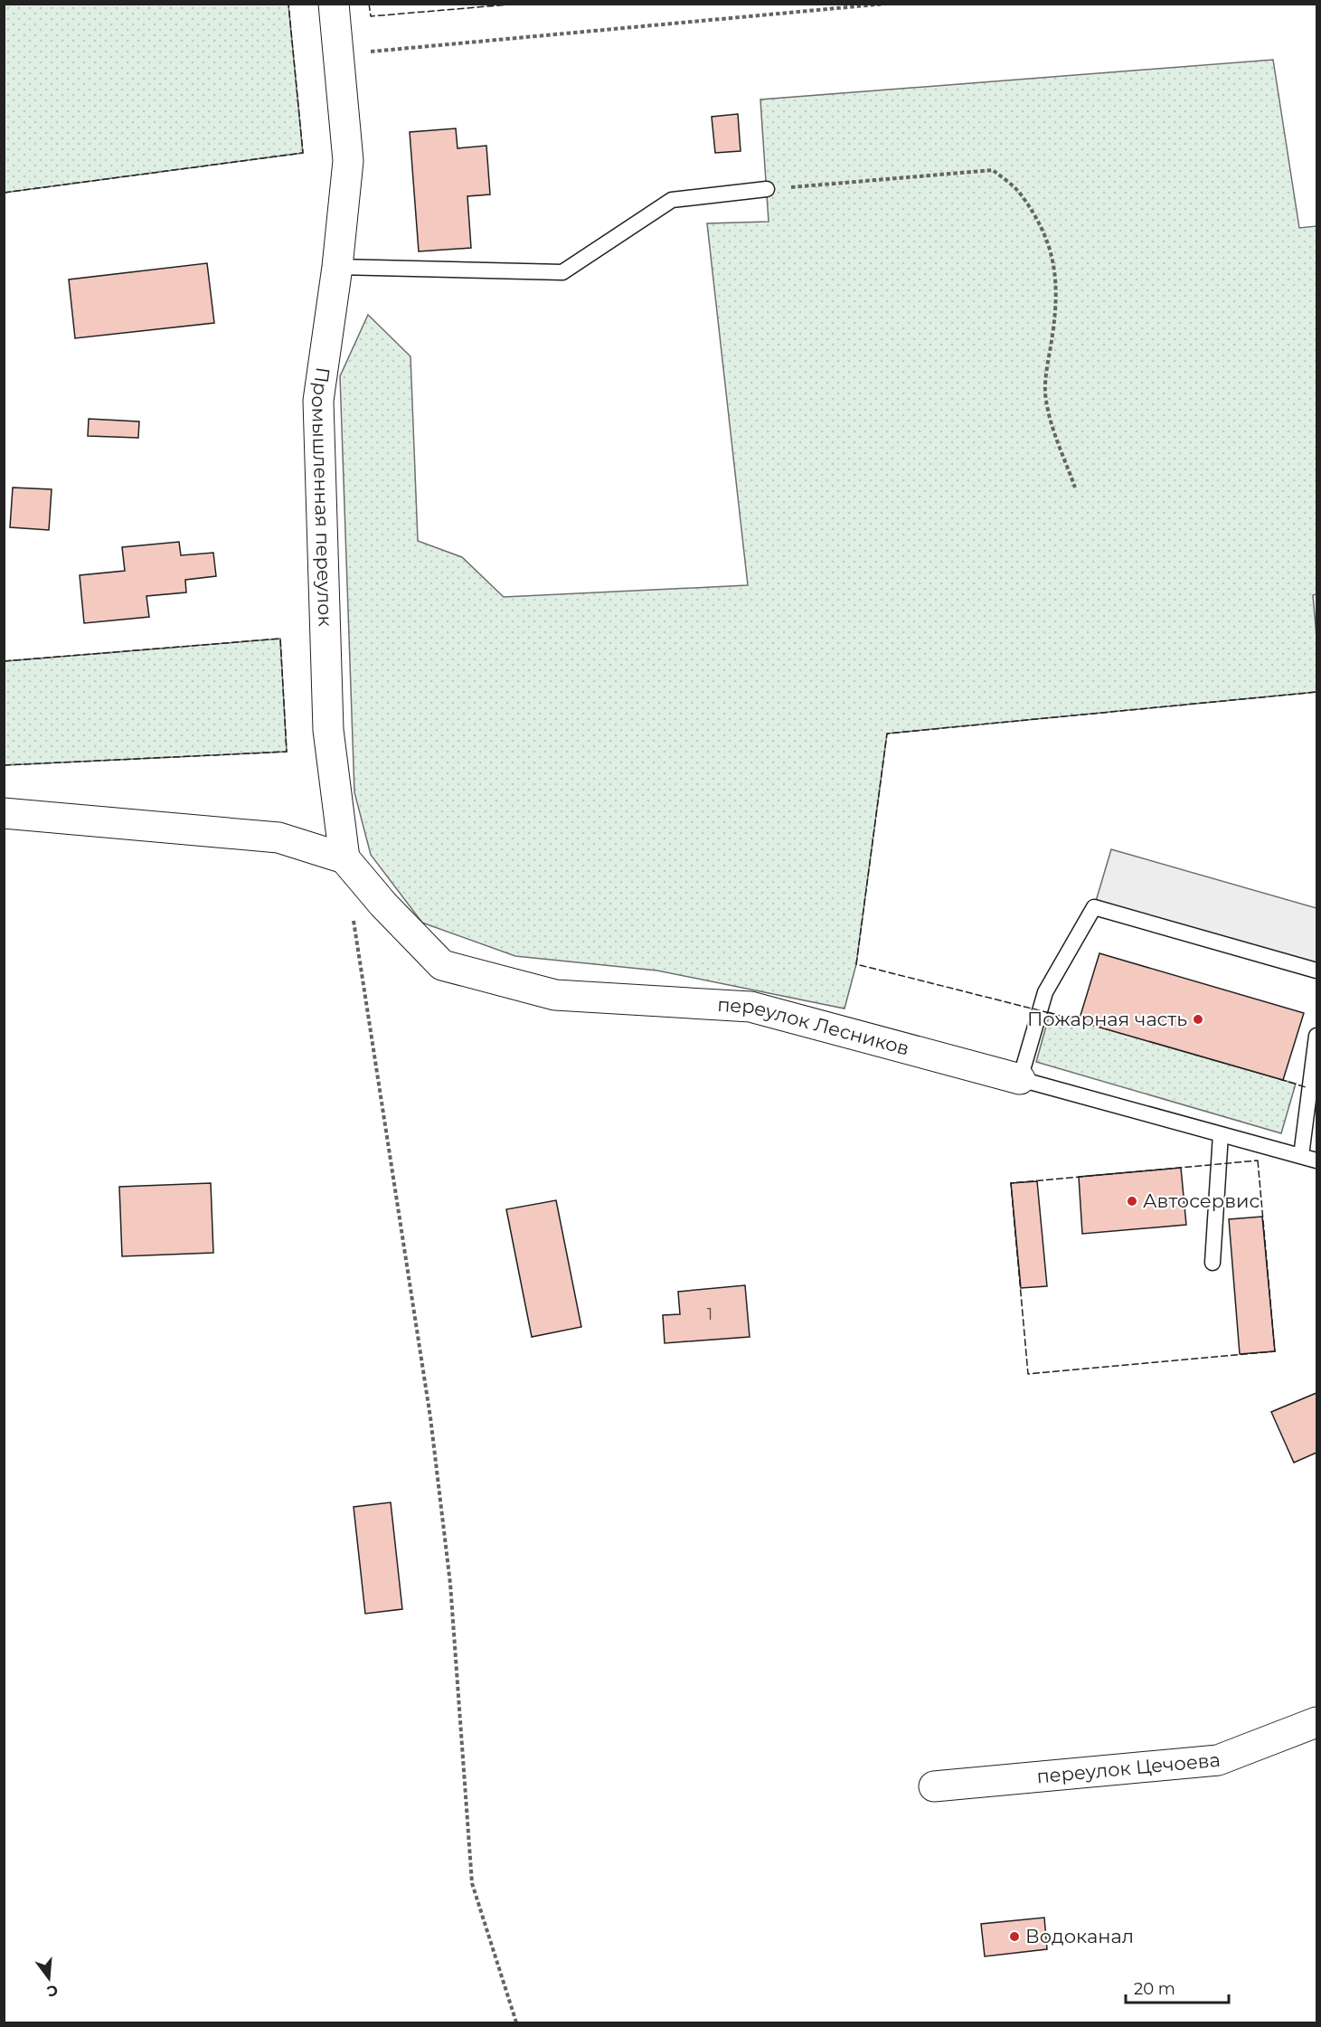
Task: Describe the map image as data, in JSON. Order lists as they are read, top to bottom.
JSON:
{
  "streets": {
    "street": ["Промышленная переулок", "переулок Лесников", "переулок Цечоева"]
  },
  "crossings": [
    ["Промышленная переулок", "переулок Лесников"]
  ],
  "places": ["Пожарная часть", "Автосервис", "Водоканал"],
  "house_numbers": ["1"],
  "scale_bar": "20 m",
  "north": "bottom"
}
